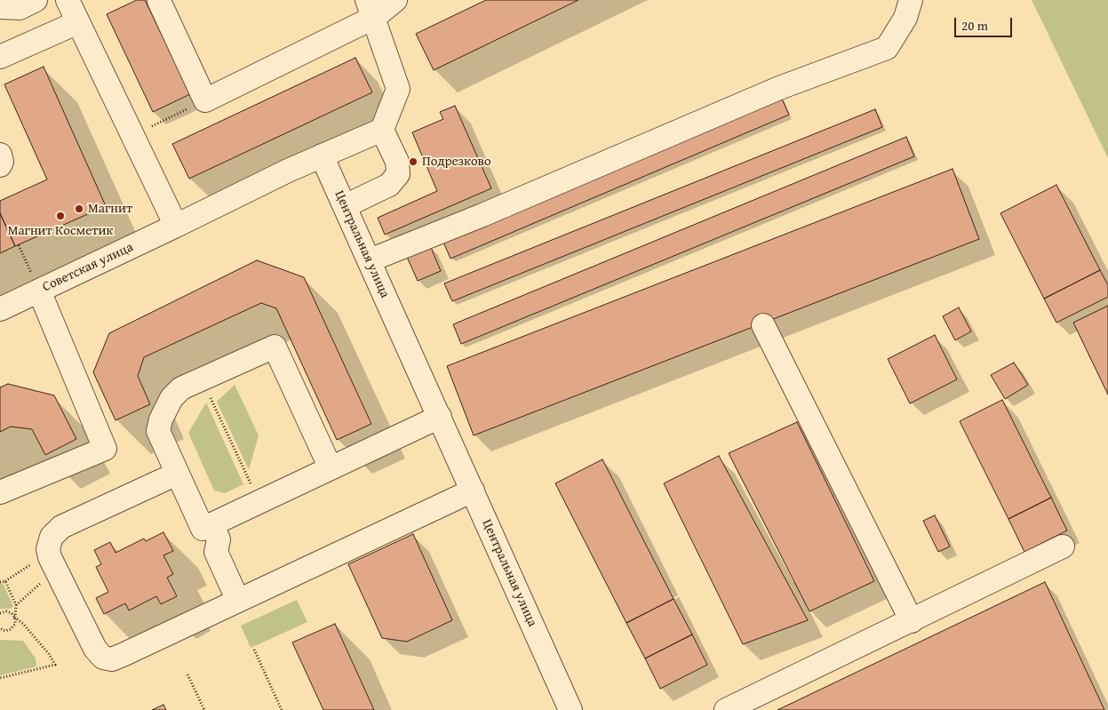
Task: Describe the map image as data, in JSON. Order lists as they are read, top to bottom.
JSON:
{
  "streets": {
    "street": ["Центральная улица", "Советская улица"]
  },
  "places": ["Подрезково", "Магнит", "Магнит Косметик"],
  "scale_bar": "20 m"
}
